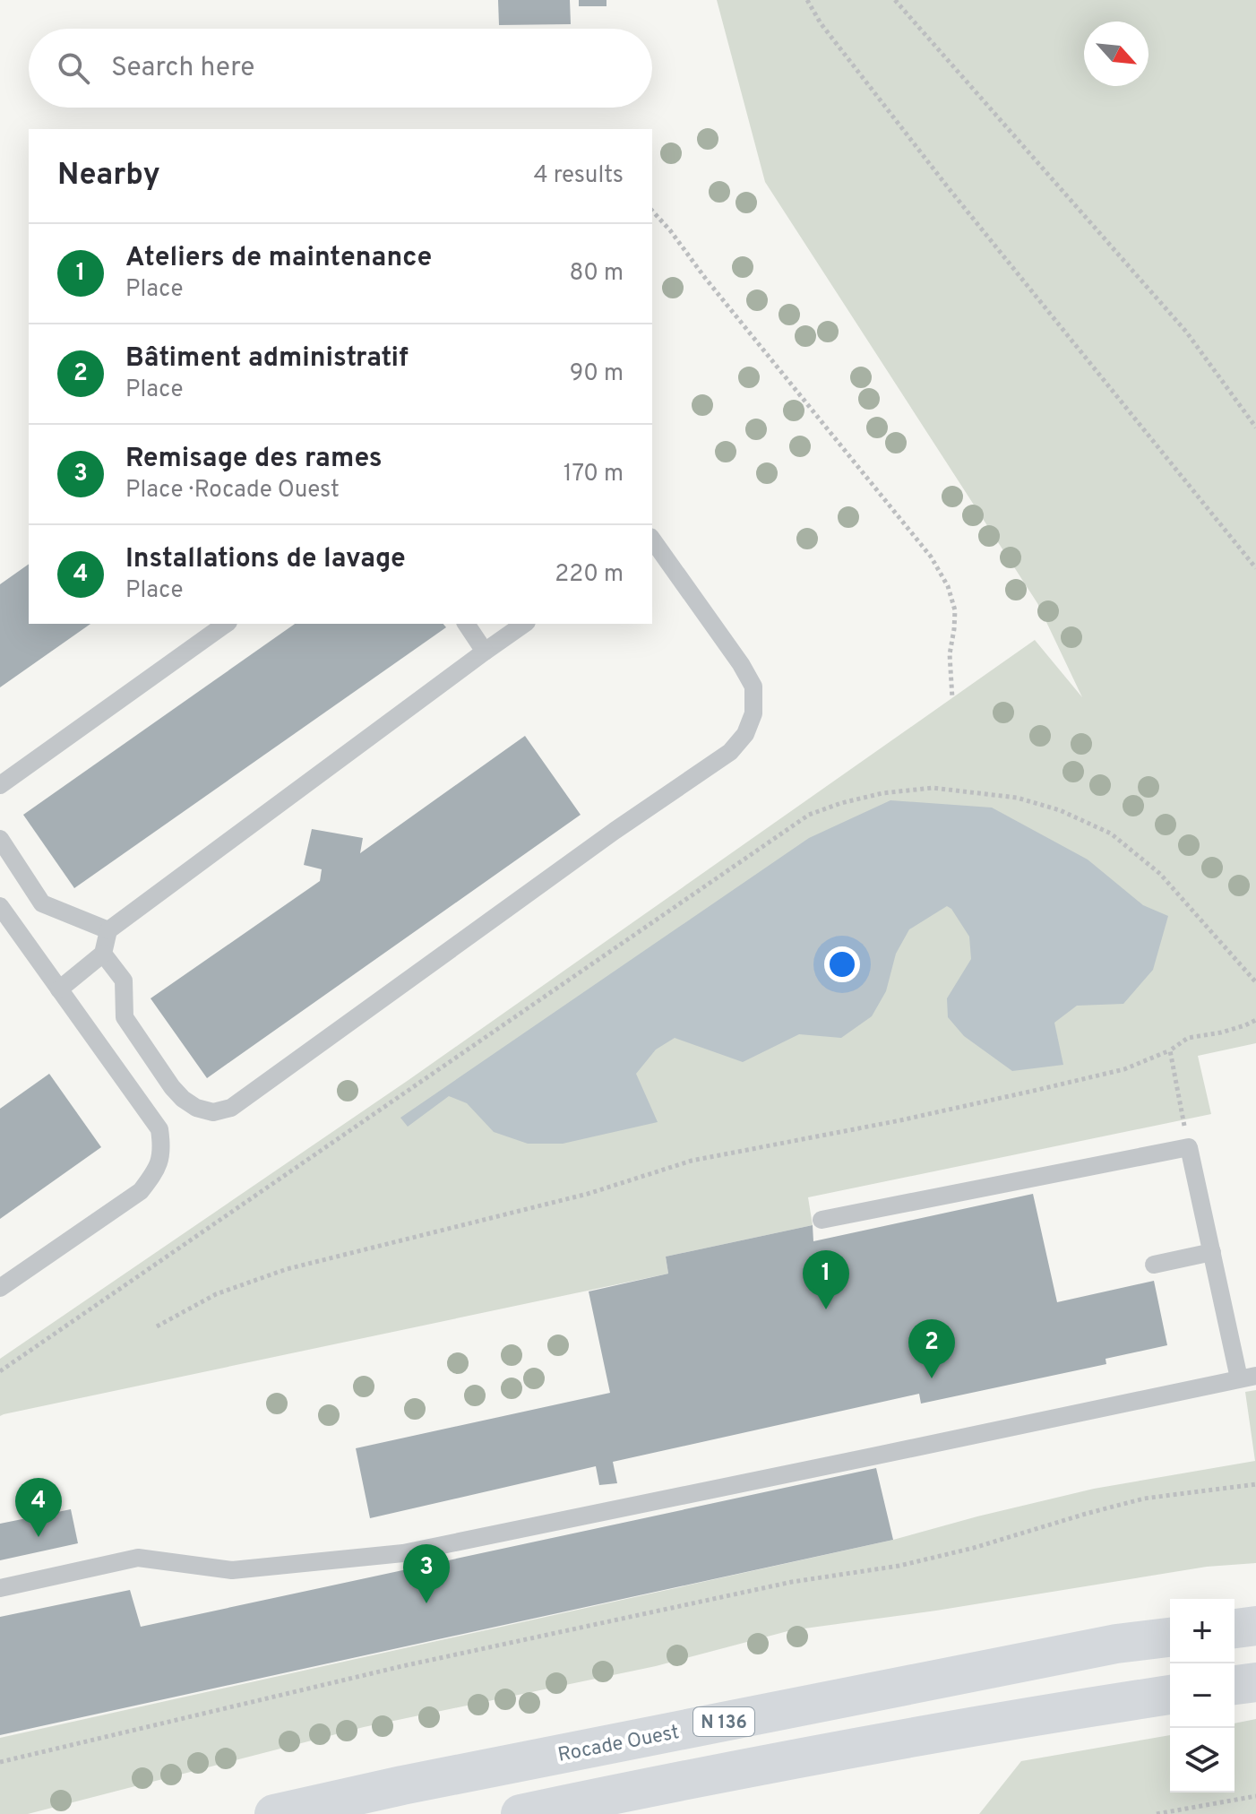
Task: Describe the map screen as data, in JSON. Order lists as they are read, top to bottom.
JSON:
{
  "streets": {
    "highway": ["N 136", "Rocade Ouest"]
  },
  "north": "bottom right",
  "page": {
    "search": "Search here",
    "heading": ["Nearby", "4 results"],
    "list": [
      {
        "mark": "1",
        "name": "Ateliers de maintenance",
        "note": "Place",
        "value": "80 m"
      },
      {
        "mark": "2",
        "name": "Bâtiment administratif",
        "note": "Place",
        "value": "90 m"
      },
      {
        "mark": "3",
        "name": "Remisage des rames",
        "note": "Place · Rocade Ouest",
        "value": "170 m"
      },
      {
        "mark": "4",
        "name": "Installations de lavage",
        "note": "Place",
        "value": "220 m"
      }
    ],
    "pins": [
      "1",
      "2",
      "4",
      "3"
    ],
    "map_buttons": ["+", "−"]
  }
}
